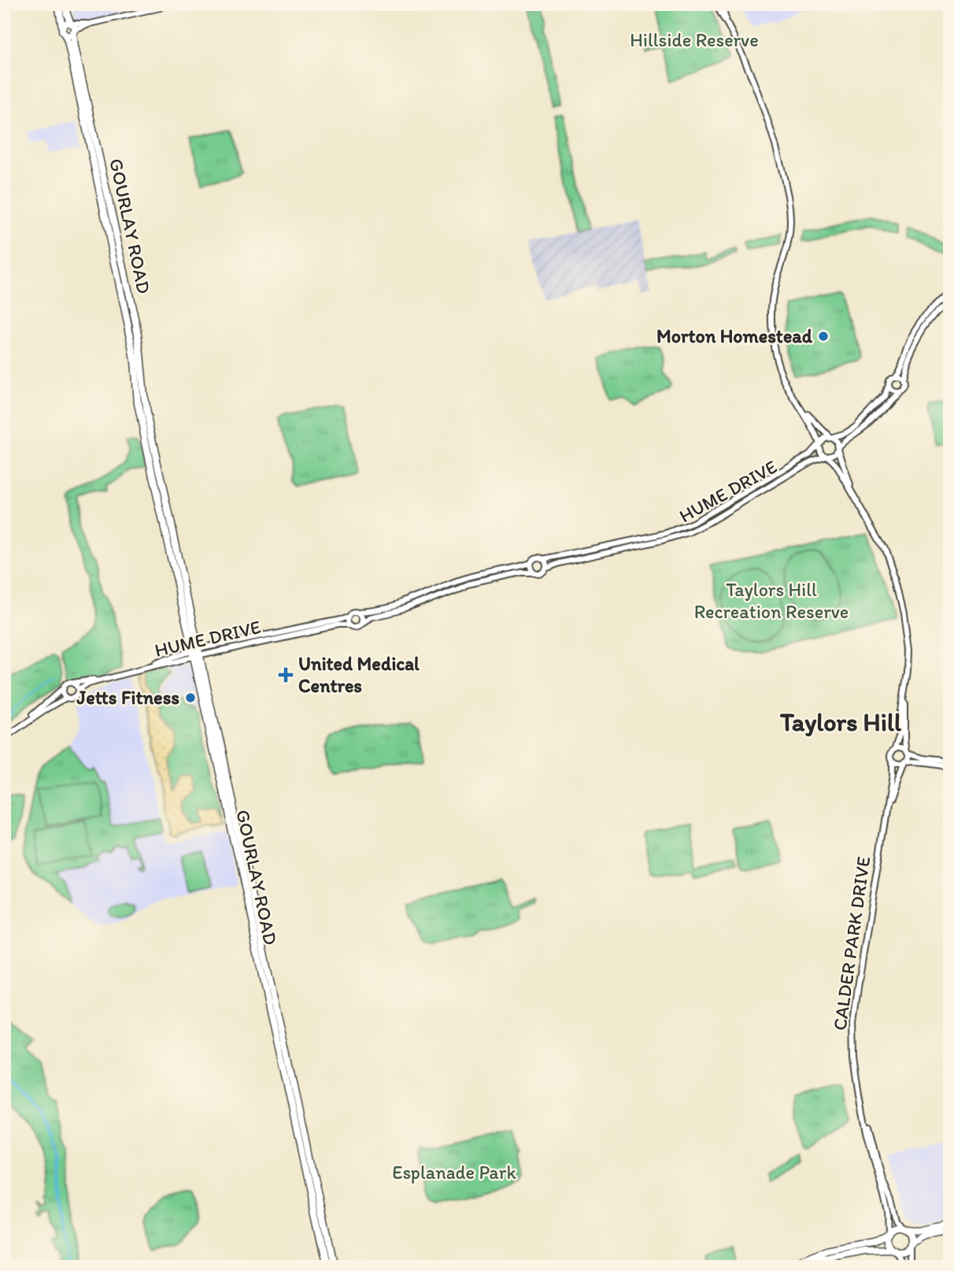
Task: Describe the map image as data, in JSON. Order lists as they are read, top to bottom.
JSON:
{
  "streets": {
    "main road": ["GOURLAY ROAD"],
    "street": ["HUME DRIVE", "CALDER PARK DRIVE"]
  },
  "crossings": [
    ["GOURLAY ROAD", "HUME DRIVE"]
  ],
  "districts": ["Taylors Hill"],
  "parks": ["Hillside Reserve", "Taylors Hill Recreation Reserve", "Esplanade Park"],
  "places": {
    "other": ["Morton Homestead", "Jetts Fitness"],
    "health": ["United Medical Centres"]
  }
}
